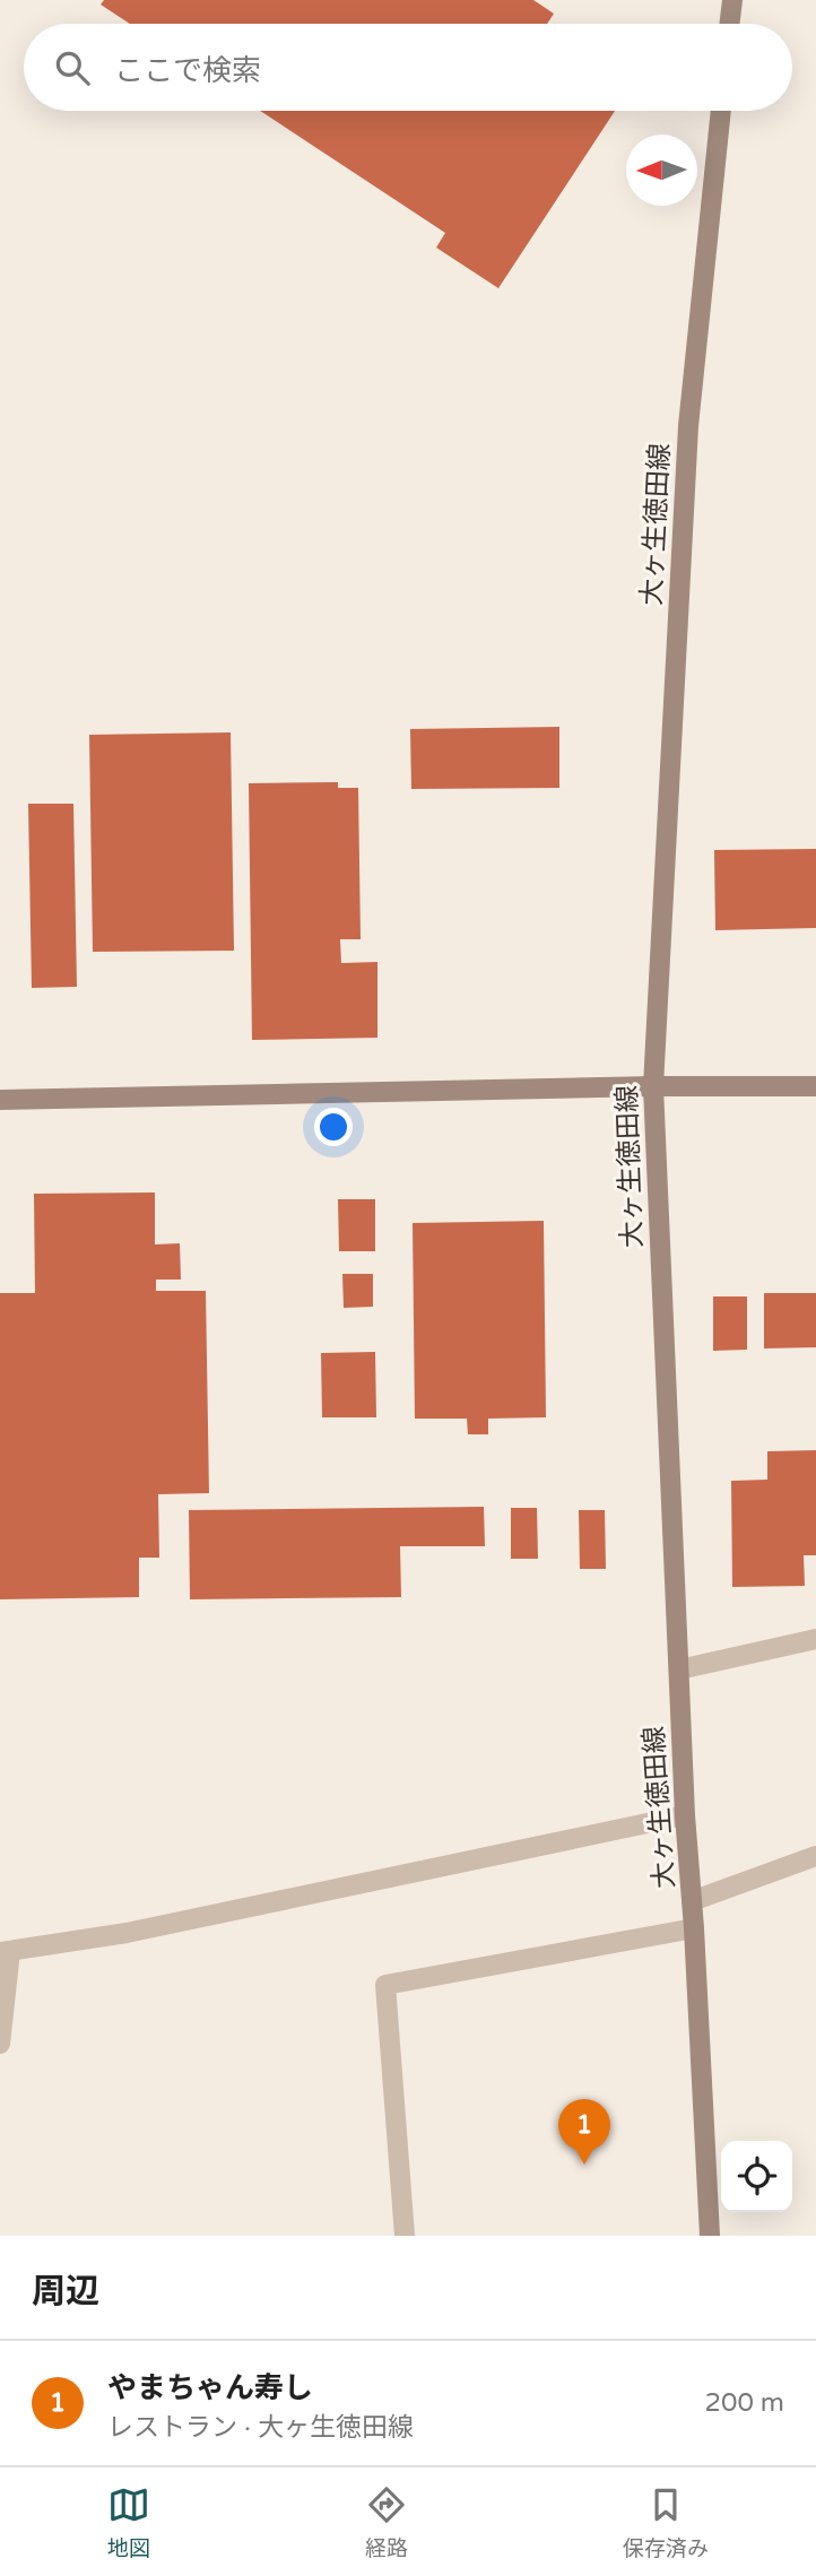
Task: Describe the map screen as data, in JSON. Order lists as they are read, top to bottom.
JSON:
{
  "streets": {
    "main road": ["大ヶ生徳田線"]
  },
  "north": "left",
  "page": {
    "search": "ここで検索",
    "pins": "1",
    "heading": "周辺",
    "list": [
      {
        "mark": "1",
        "name": "やまちゃん寿し",
        "note": "レストラン · 大ヶ生徳田線",
        "value": "200 m"
      }
    ],
    "nav": ["地図", "経路", "保存済み"]
  }
}
